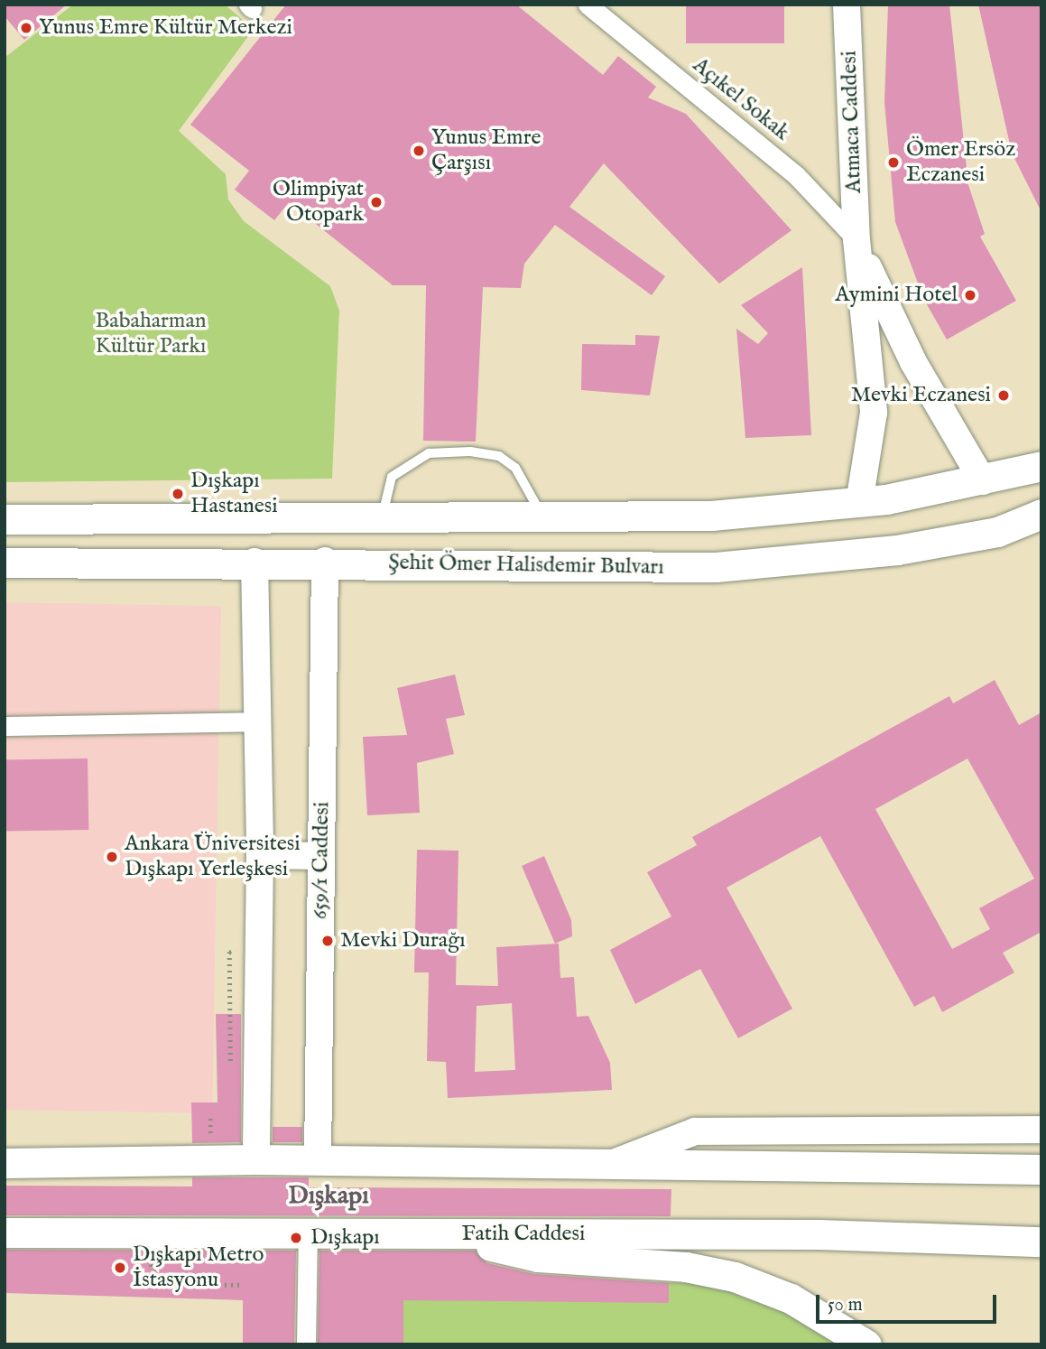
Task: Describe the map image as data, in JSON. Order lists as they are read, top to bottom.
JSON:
{
  "streets": {
    "main road": ["Şehit Ömer Halisdemir Bulvarı", "Fatih Caddesi"],
    "street": ["Açıkel Sokak", "Atmaca Caddesi", "659/1 Caddesi"]
  },
  "crossings": [
    ["Açıkel Sokak", "Atmaca Caddesi"],
    ["Şehit Ömer Halisdemir Bulvarı", "659/1 Caddesi"]
  ],
  "districts": ["Dışkapı"],
  "parks": ["Babaharman Kültür Parkı"],
  "places": [
    "Yunus Emre Kültür Merkezi",
    "Yunus Emre Çarşısı",
    "Ömer Ersöz Eczanesi",
    "Olimpiyat Otopark",
    "Aymini Hotel",
    "Mevki Eczanesi",
    "Dışkapı Hastanesi",
    "Ankara Üniversitesi Dışkapı Yerleşkesi",
    "Mevki Durağı",
    "Dışkapı",
    "Dışkapı Metro İstasyonu"
  ],
  "scale_bar": "50 m"
}
